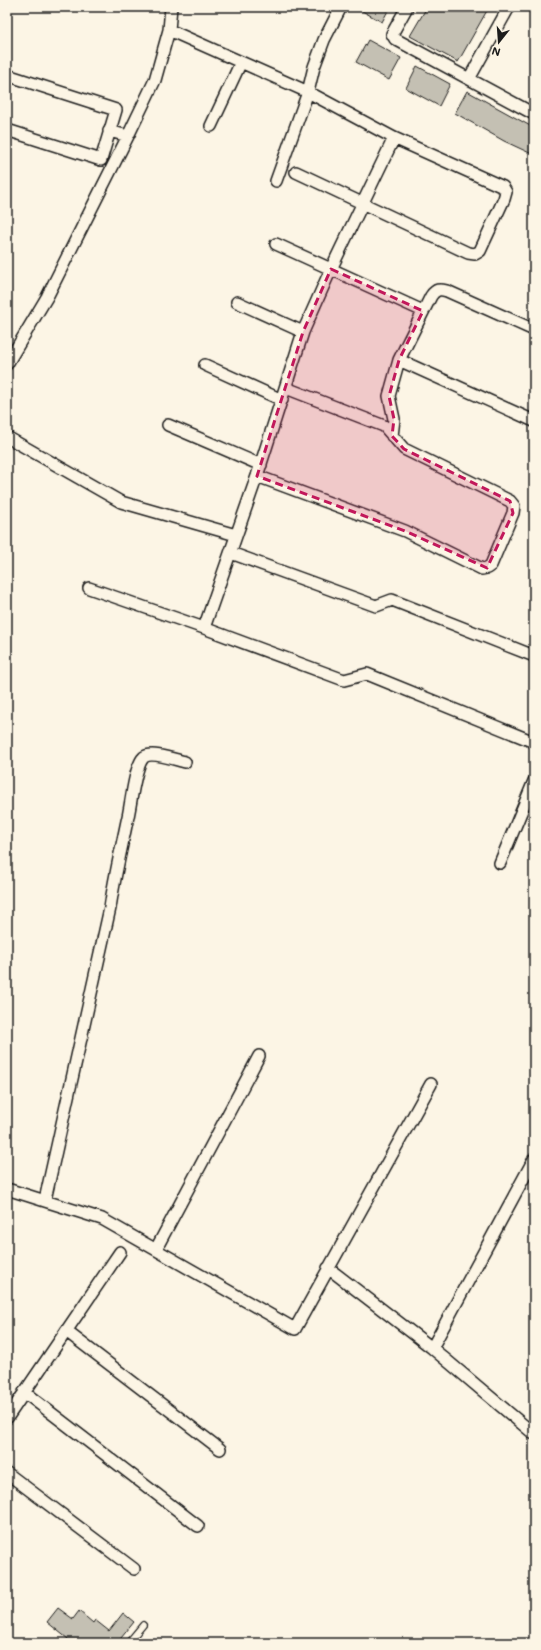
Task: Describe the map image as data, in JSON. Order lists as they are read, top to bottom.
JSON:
{
  "north": "bottom"
}
